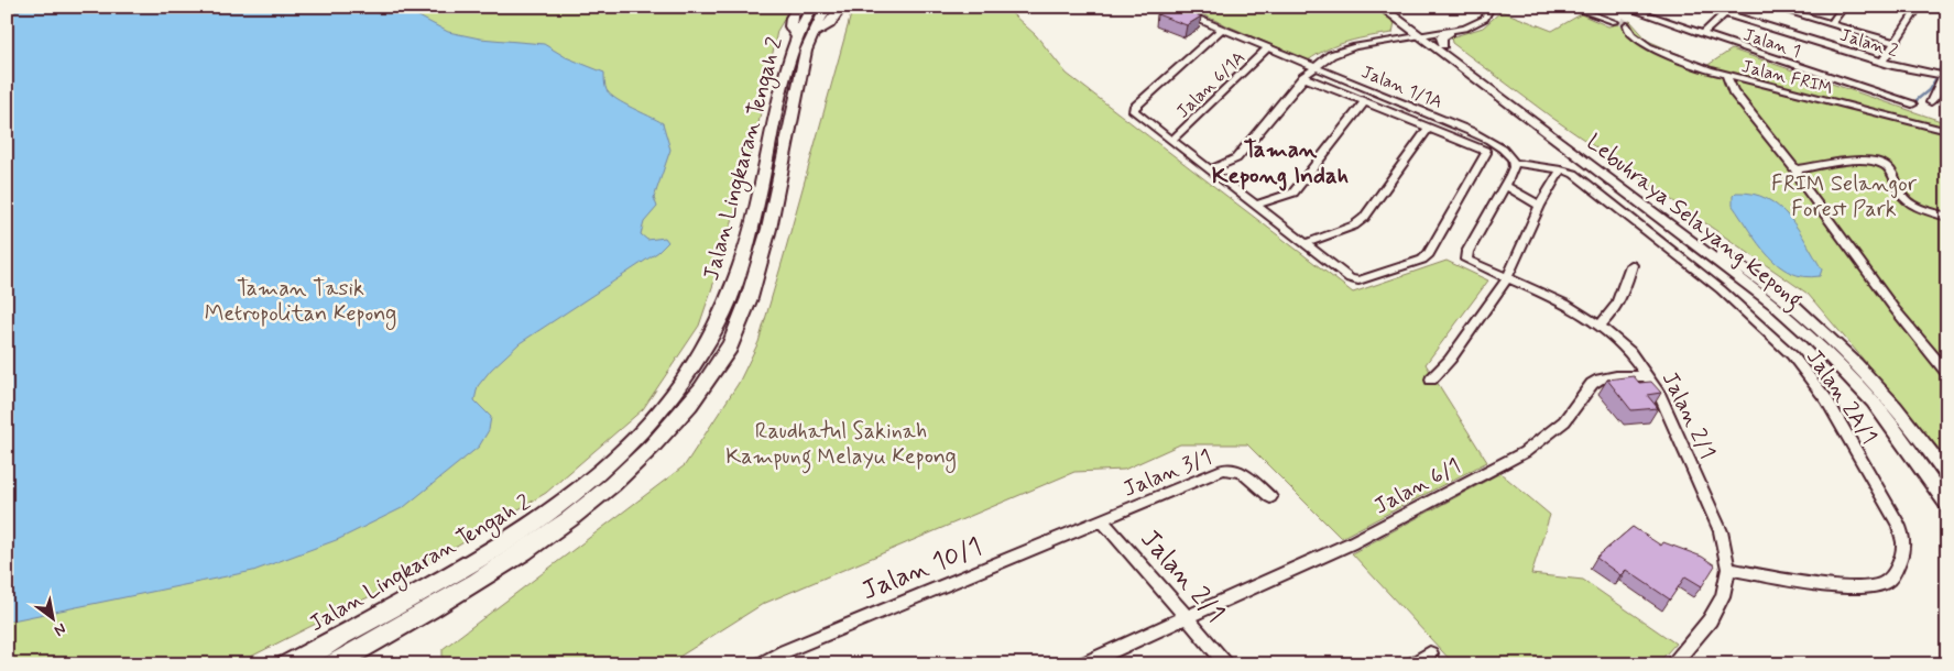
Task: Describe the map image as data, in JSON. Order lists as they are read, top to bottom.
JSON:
{
  "streets": {
    "highway": ["Jalan Lingkaran Tengah 2"],
    "main road": ["Lebuhraya Selayang Kepong"],
    "street": [
      "Jalan 1",
      "Jalan 2",
      "Jalan FRIM",
      "Jalan 6/1A",
      "Jalan 1/1A",
      "Jalan 2A/1",
      "Jalan 2/1",
      "Jalan 3/1",
      "Jalan 6/1",
      "Jalan 10/1"
    ]
  },
  "crossings": [
    ["Jalan 6/1A", "Jalan 1/1A"],
    ["Jalan 2A/1", "Jalan 2/1"],
    ["Jalan 2/1", "Jalan 3/1"],
    ["Jalan 2/1", "Jalan 6/1"],
    ["Jalan 2/1", "Jalan 10/1"],
    ["Jalan 3/1", "Jalan 10/1"]
  ],
  "districts": ["Taman Kepong Indah"],
  "parks": ["FRIM Selangor Forest Park", "Taman Tasik Metropolitan Kepong", "Raudhatul Sakinah Kampung Melayu Kepong"],
  "north": "bottom right"
}
